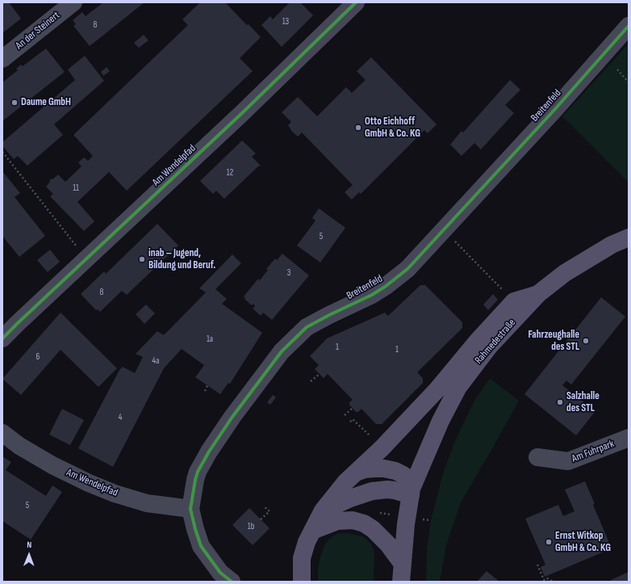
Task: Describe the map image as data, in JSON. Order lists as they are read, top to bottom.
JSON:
{
  "streets": {
    "main road": ["Rahmedestraße"],
    "street": [
      "An der Steinert",
      "Breitenfeld",
      "Am Wendelpfad",
      "Am Fuhrpark"
    ]
  },
  "crossings": [
    ["Breitenfeld", "Am Wendelpfad"]
  ],
  "places": [
    "Daume GmbH",
    "Otto Eichhoff GmbH & Co. KG",
    "inab – Jugend, Bildung und Beruf.",
    "Fahrzeughalle des STL",
    "Salzhalle des STL",
    "Ernst Witkop GmbH & Co. KG"
  ],
  "house_numbers": [
    "13",
    "8",
    "12",
    "11",
    "5",
    "3",
    "8",
    "1a",
    "1",
    "1",
    "6",
    "4a",
    "4",
    "5",
    "1b"
  ],
  "north": "top"
}
